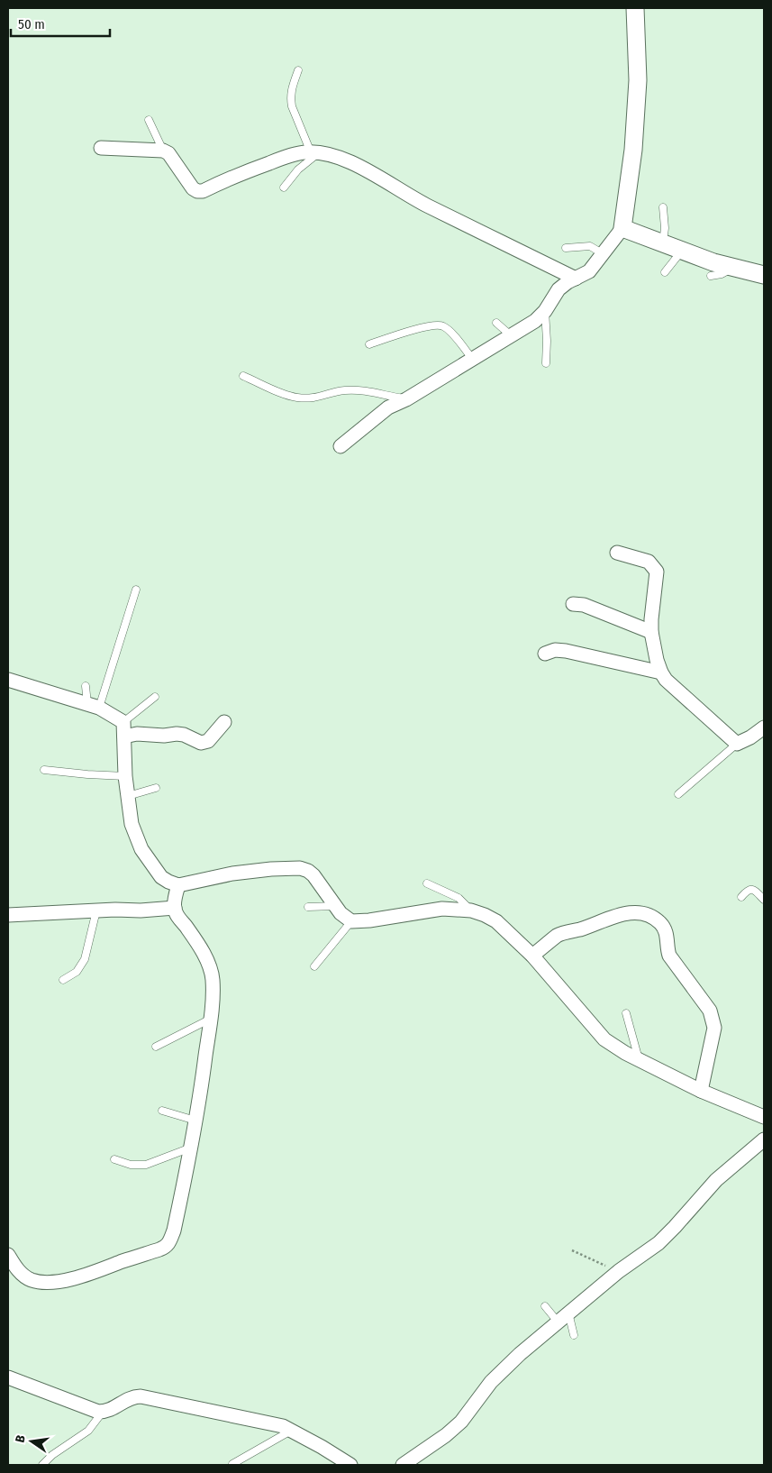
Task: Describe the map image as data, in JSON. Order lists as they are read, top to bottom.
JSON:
{
  "scale_bar": "50 m",
  "north": "left"
}
